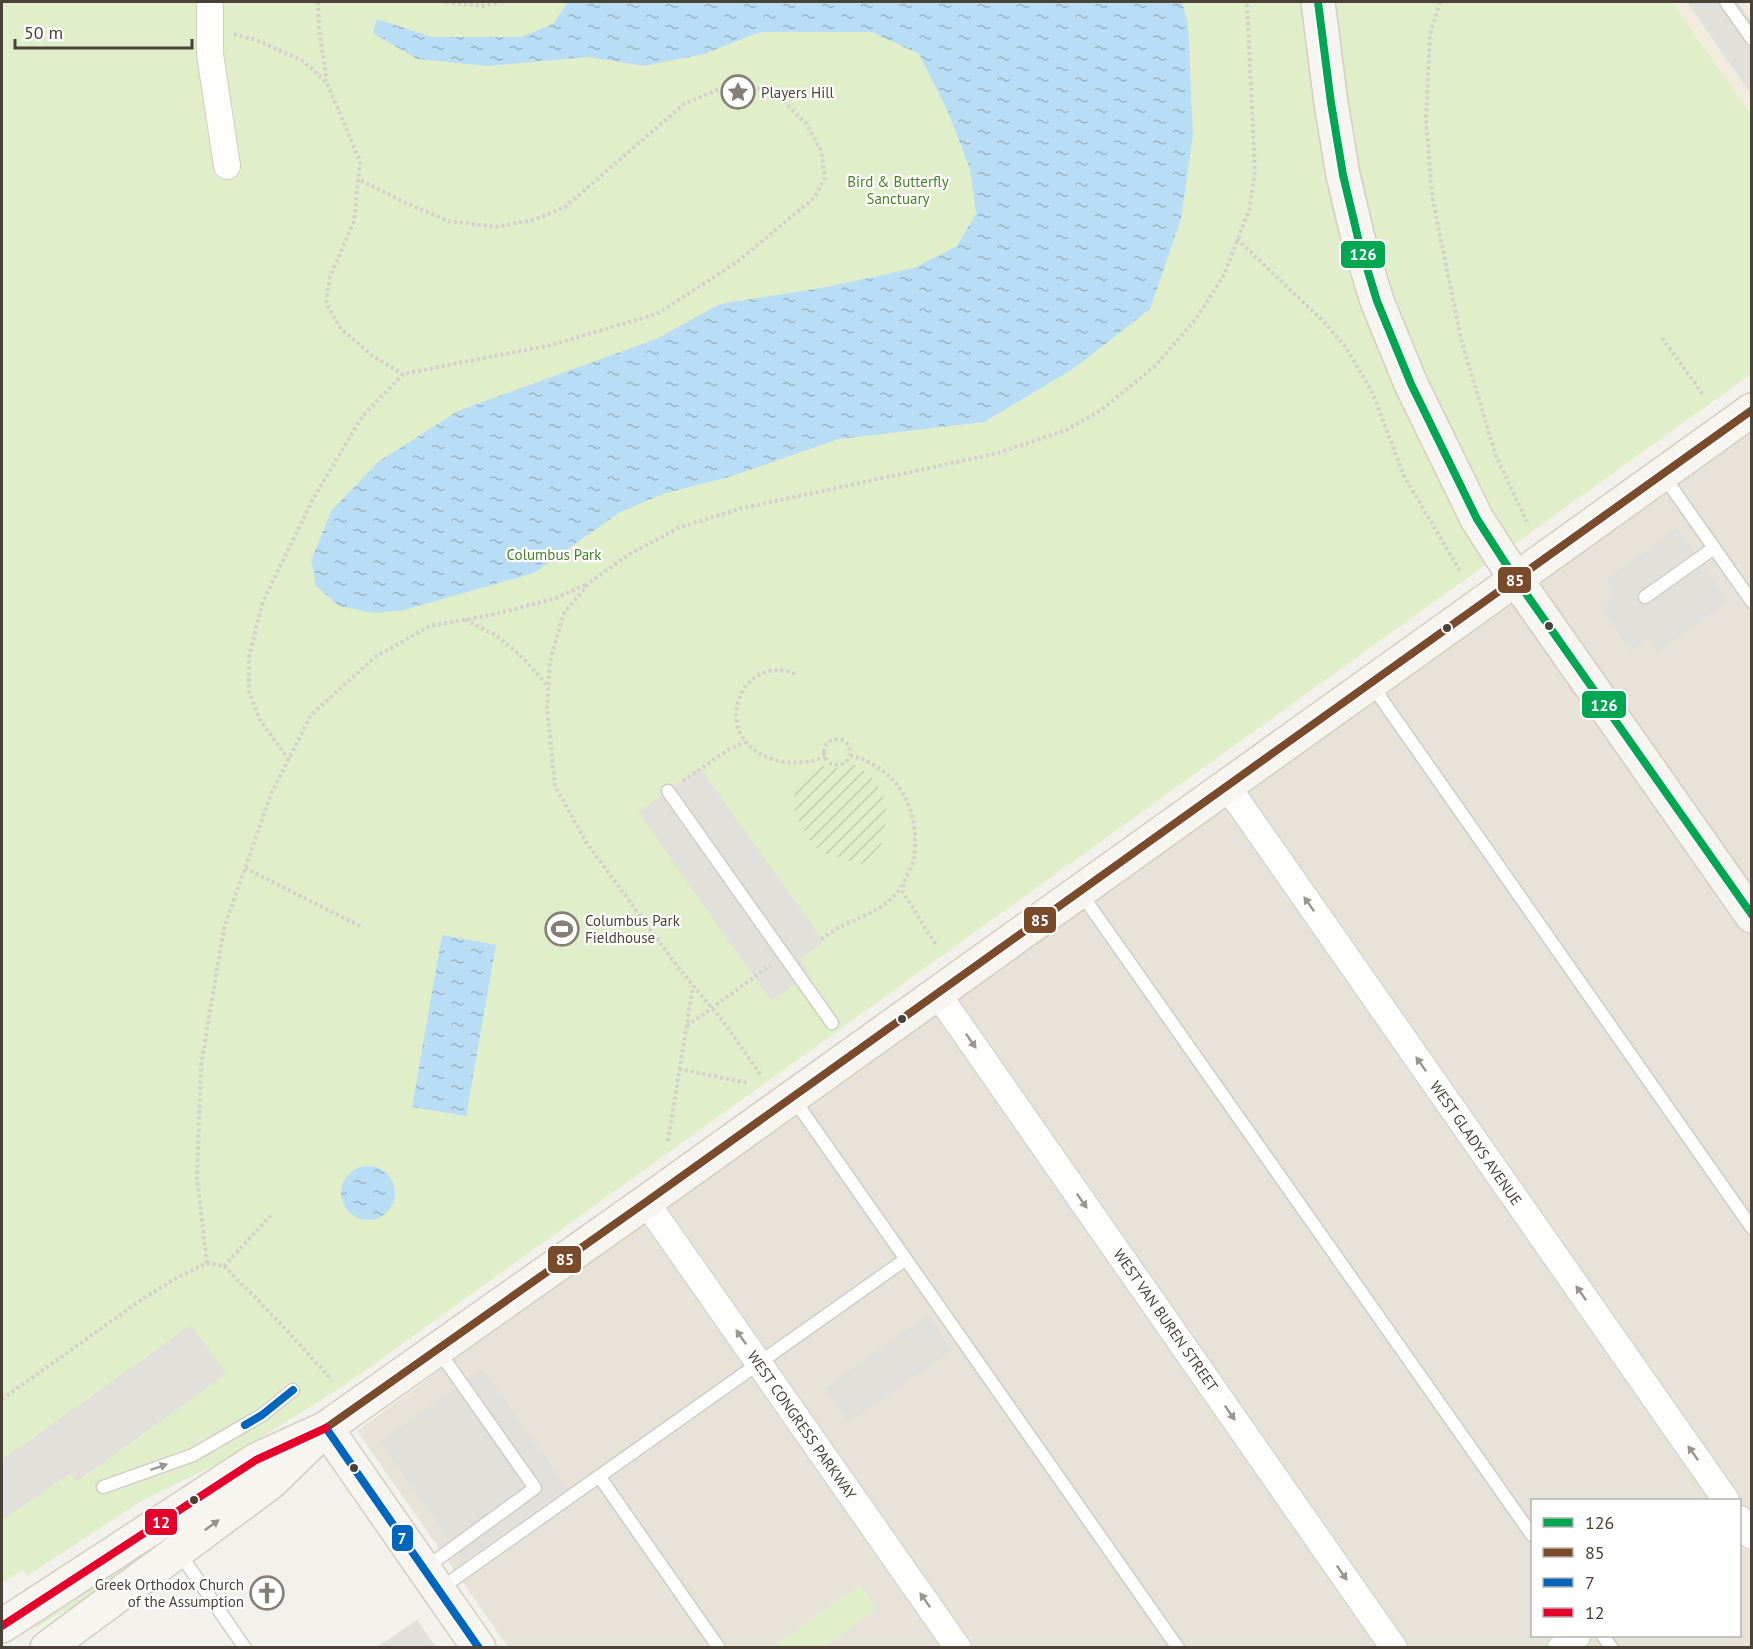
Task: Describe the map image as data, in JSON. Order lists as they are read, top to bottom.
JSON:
{
  "streets": {
    "street": ["WEST GLADYS AVENUE", "WEST VAN BUREN STREET", "WEST CONGRESS PARKWAY"]
  },
  "one_way": ["WEST GLADYS AVENUE", "WEST VAN BUREN STREET", "WEST CONGRESS PARKWAY"],
  "parks": ["Bird & Butterfly Sanctuary", "Columbus Park"],
  "places": {
    "place": ["Players Hill"],
    "sports": ["Columbus Park Fieldhouse"],
    "church": ["Greek Orthodox Church of the Assumption"]
  },
  "lines": [
    "transit line 126",
    "transit line 85",
    "transit line 7",
    "transit line 12"
  ],
  "legend": [
    "126",
    "85",
    "7",
    "12"
  ],
  "scale_bar": "50 m"
}
